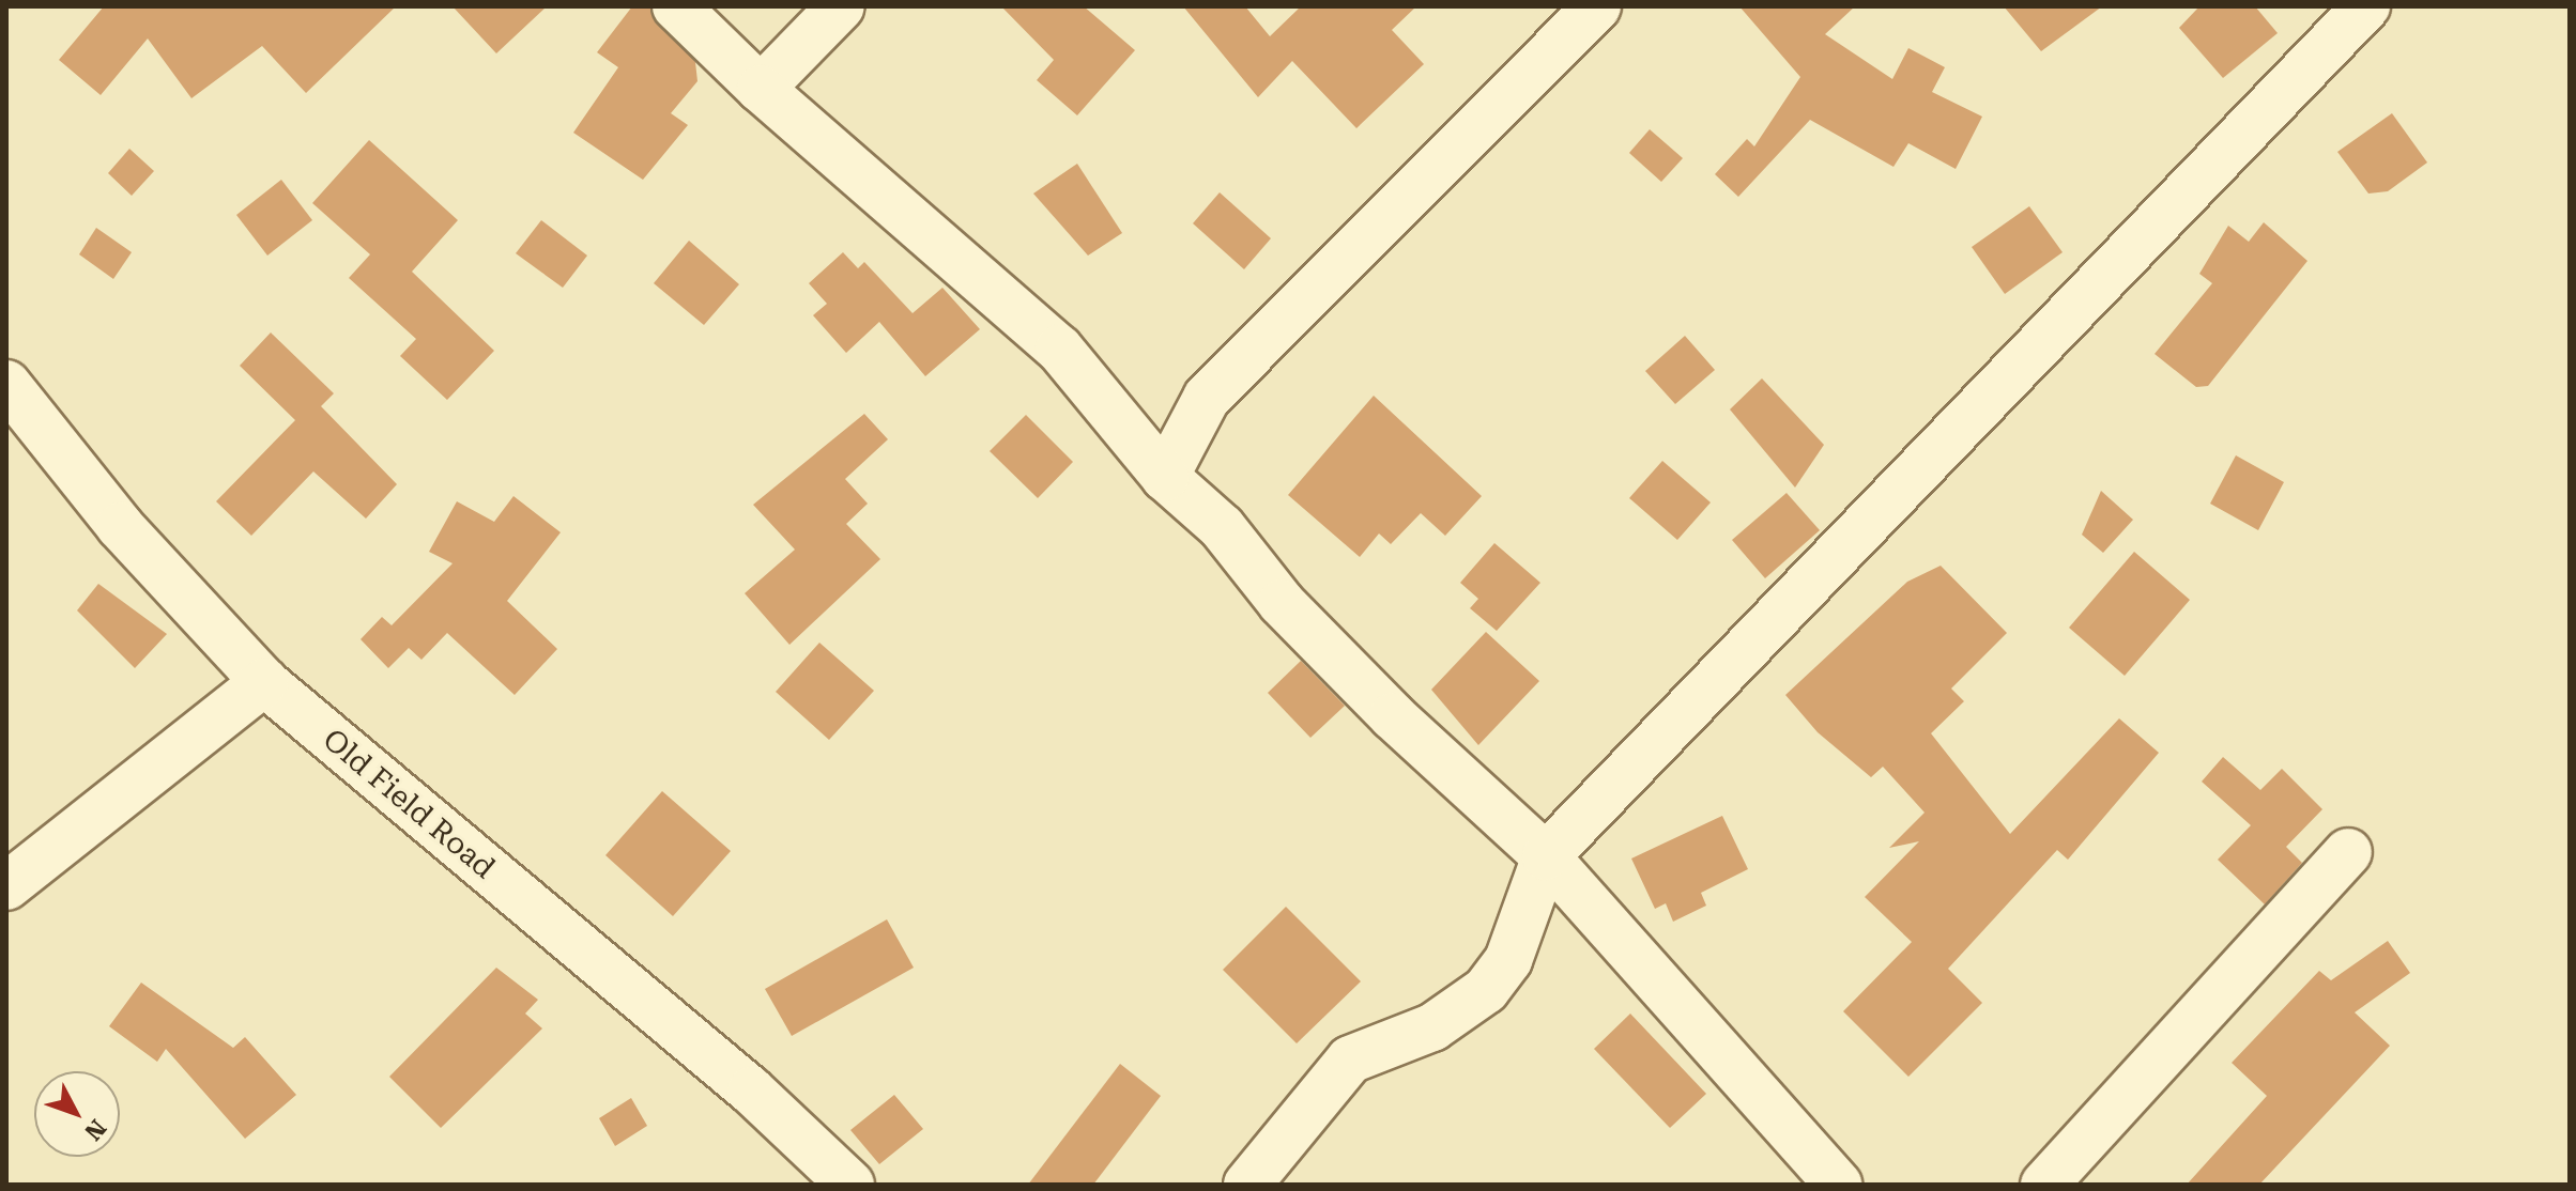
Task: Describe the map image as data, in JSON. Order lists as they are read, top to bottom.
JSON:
{
  "streets": {
    "street": ["Old Field Road"]
  },
  "north": "bottom right"
}
